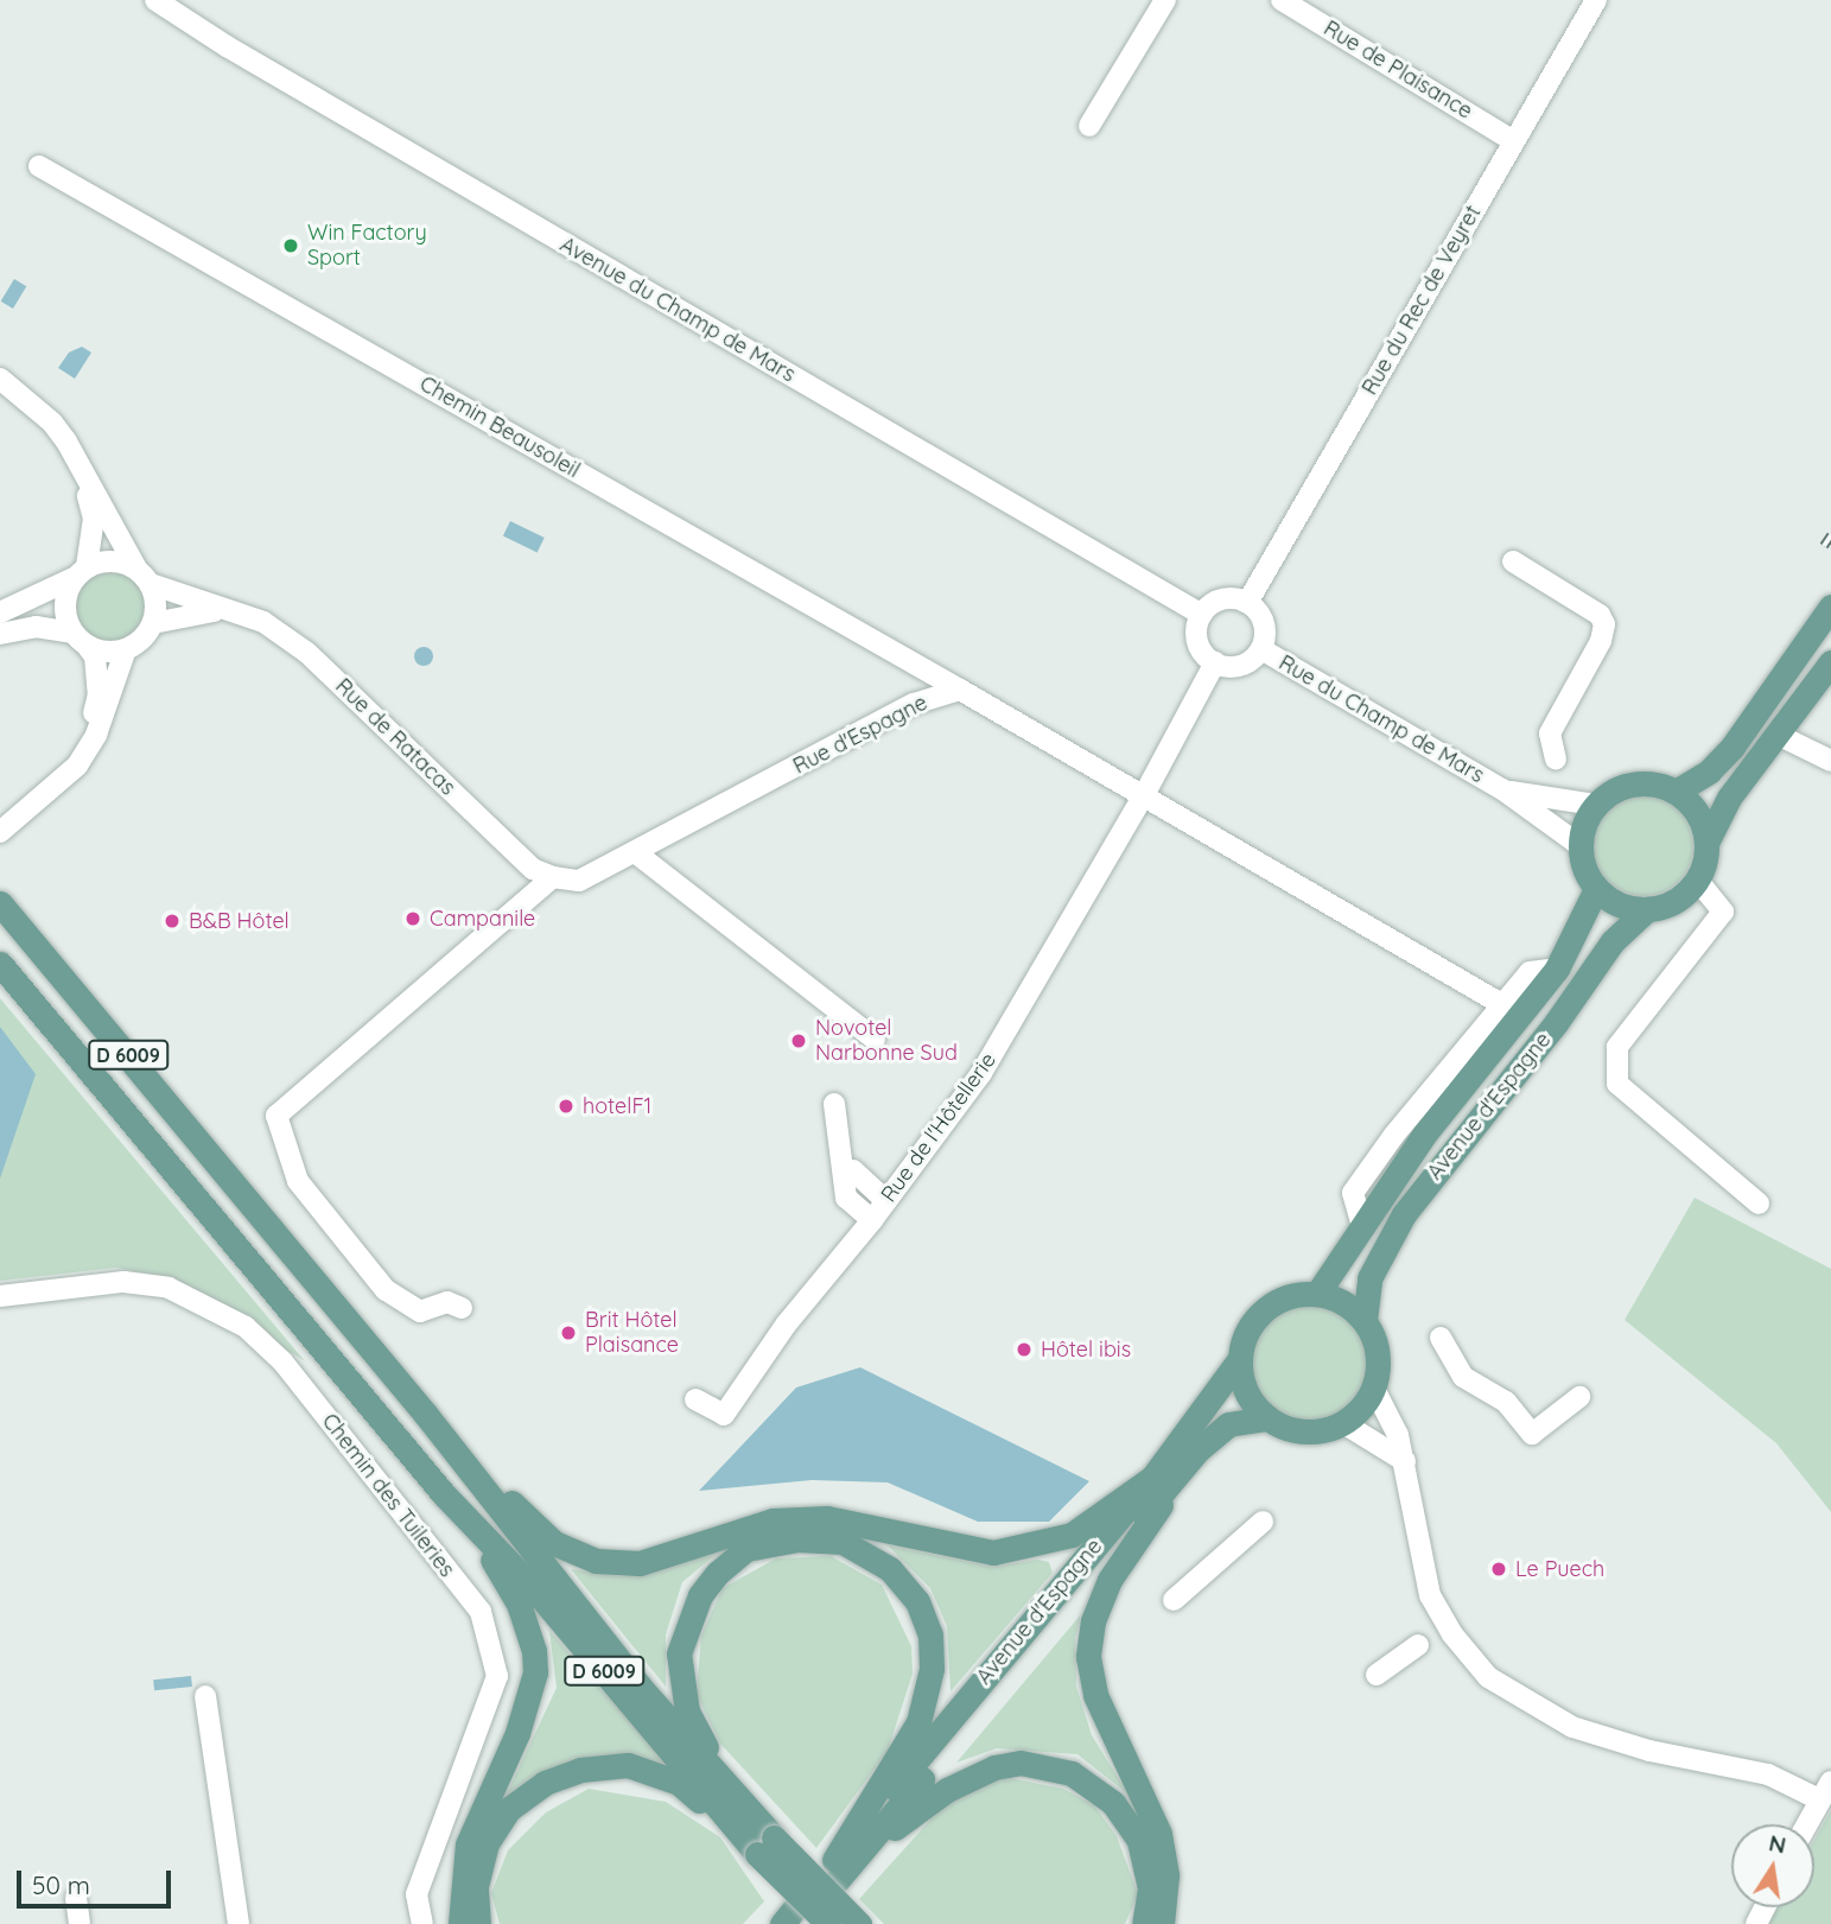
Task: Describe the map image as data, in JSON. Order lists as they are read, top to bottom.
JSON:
{
  "streets": {
    "main road": ["D 6009", "Avenue d'Espagne"],
    "street": [
      "Rue de Plaisance",
      "Rue du Rec de Veyret",
      "Avenue du Champ de Mars",
      "Chemin Beausoleil",
      "Rue du Champ de Mars",
      "Rue d'Espagne",
      "Rue de Ratacas",
      "Rue de l'Hôtellerie",
      "Chemin des Tuileries"
    ]
  },
  "crossings": [
    ["Rue de Plaisance", "Rue du Rec de Veyret"],
    ["Rue du Rec de Veyret", "Avenue du Champ de Mars"],
    ["Rue du Rec de Veyret", "Rue du Champ de Mars"],
    ["Avenue du Champ de Mars", "Rue du Champ de Mars"],
    ["Chemin Beausoleil", "Rue d'Espagne"],
    ["Rue du Champ de Mars", "Avenue d'Espagne"],
    ["Rue d'Espagne", "Rue de Ratacas"]
  ],
  "places": [
    "Win Factory Sport",
    "Campanile",
    "B&B Hôtel",
    "Novotel Narbonne Sud",
    "hotelF1",
    "Brit Hôtel Plaisance",
    "Hôtel ibis",
    "Le Puech"
  ],
  "scale_bar": "50 m",
  "north": "top"
}
